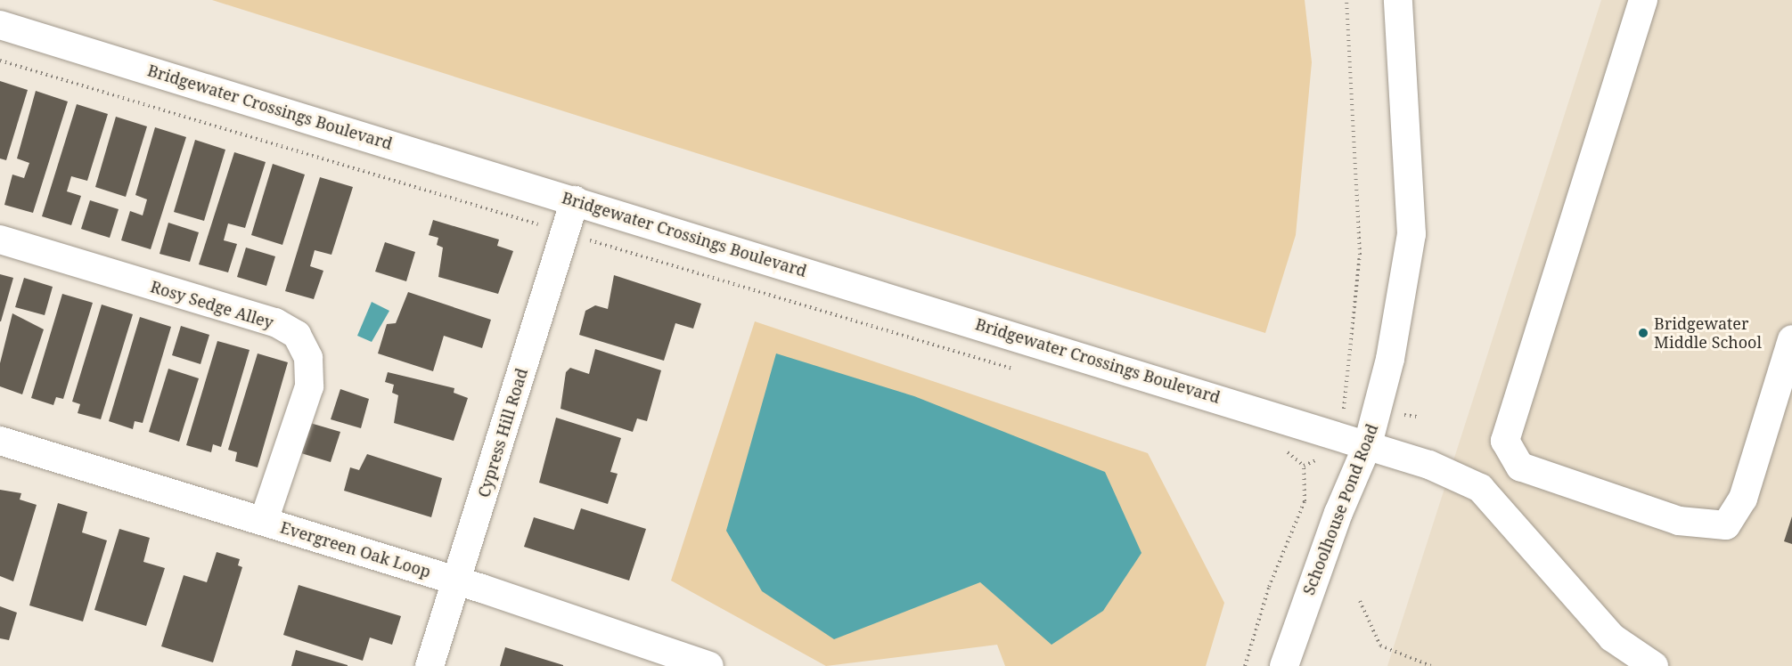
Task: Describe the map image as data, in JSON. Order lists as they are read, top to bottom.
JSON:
{
  "streets": {
    "street": [
      "Bridgewater Crossings Boulevard",
      "Rosy Sedge Alley",
      "Cypress Hill Road",
      "Schoolhouse Pond Road",
      "Evergreen Oak Loop"
    ]
  },
  "crossings": [
    ["Bridgewater Crossings Boulevard", "Cypress Hill Road"],
    ["Bridgewater Crossings Boulevard", "Schoolhouse Pond Road"],
    ["Rosy Sedge Alley", "Evergreen Oak Loop"],
    ["Cypress Hill Road", "Evergreen Oak Loop"]
  ],
  "places": ["Bridgewater Middle School"]
}
